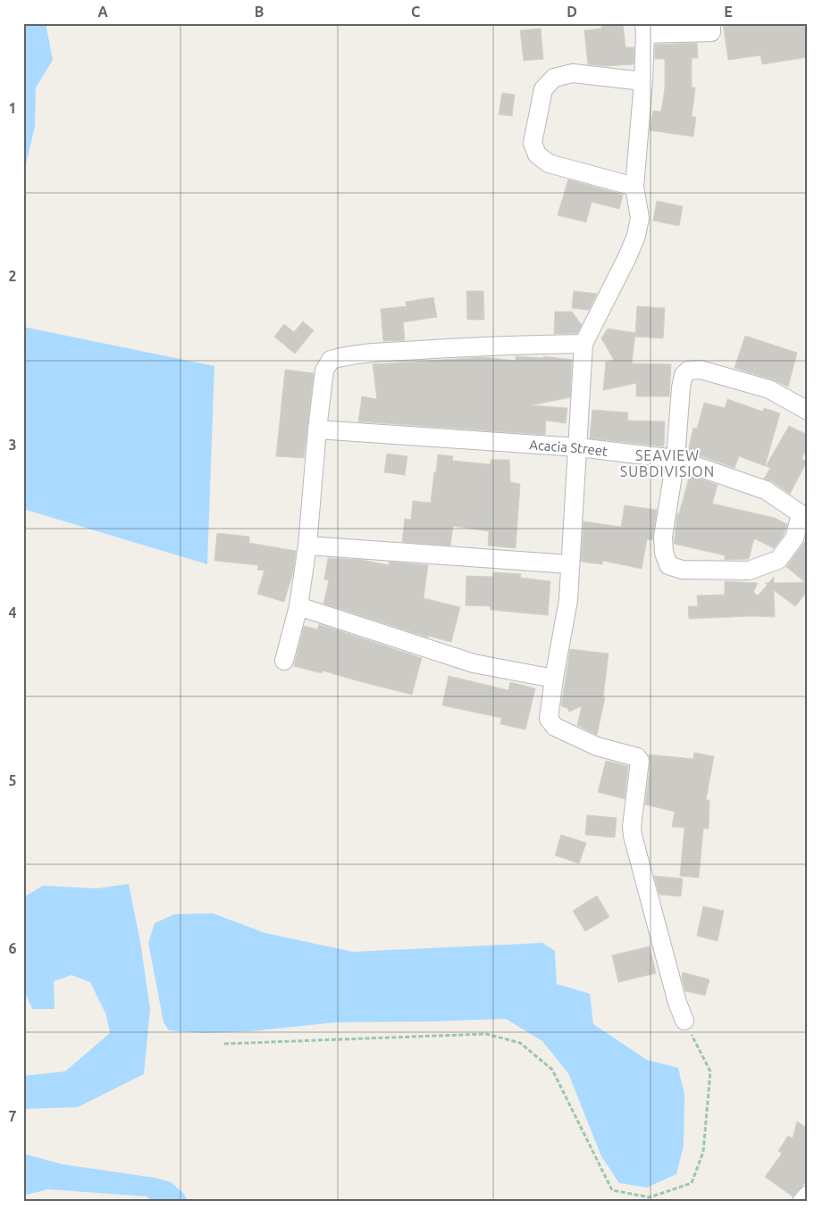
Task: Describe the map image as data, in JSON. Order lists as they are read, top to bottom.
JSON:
{
  "streets": {
    "street": ["Acacia Street"]
  },
  "districts": ["SEAVIEW SUBDIVISION"],
  "grid": {
    "columns": [
      "A",
      "B",
      "C",
      "D",
      "E"
    ],
    "rows": [
      "1",
      "2",
      "3",
      "4",
      "5",
      "6",
      "7"
    ]
  }
}
